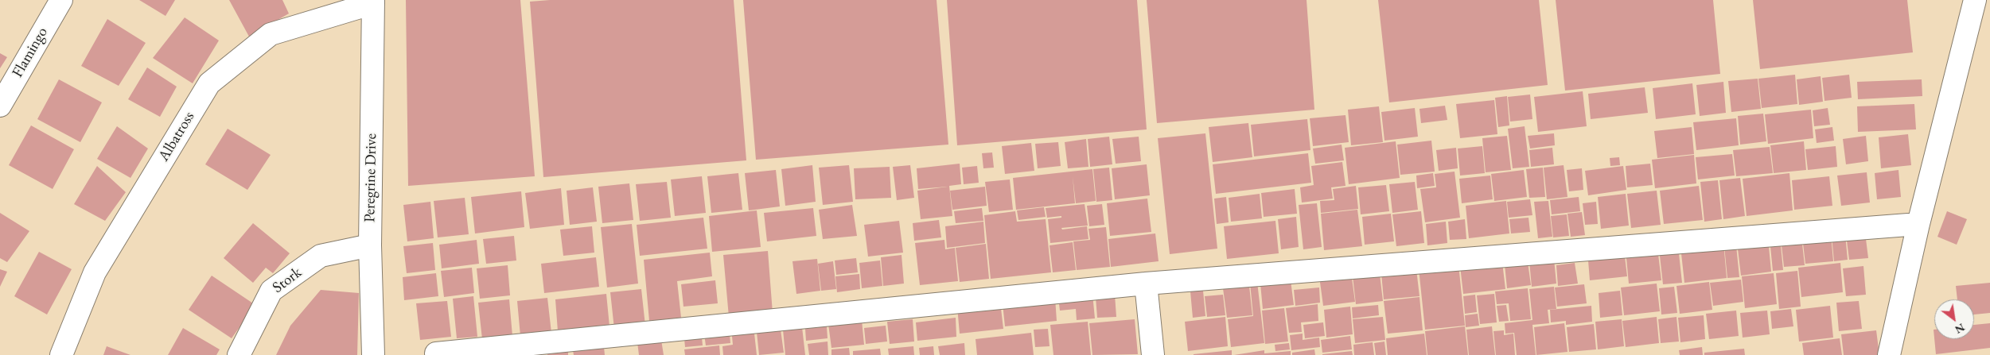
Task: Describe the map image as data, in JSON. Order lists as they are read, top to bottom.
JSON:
{
  "streets": {
    "street": [
      "Flamingo",
      "Albatross",
      "Peregrine Drive",
      "Stork"
    ]
  },
  "crossings": [
    ["Albatross", "Peregrine Drive"],
    ["Peregrine Drive", "Stork"]
  ],
  "north": "bottom right"
}
